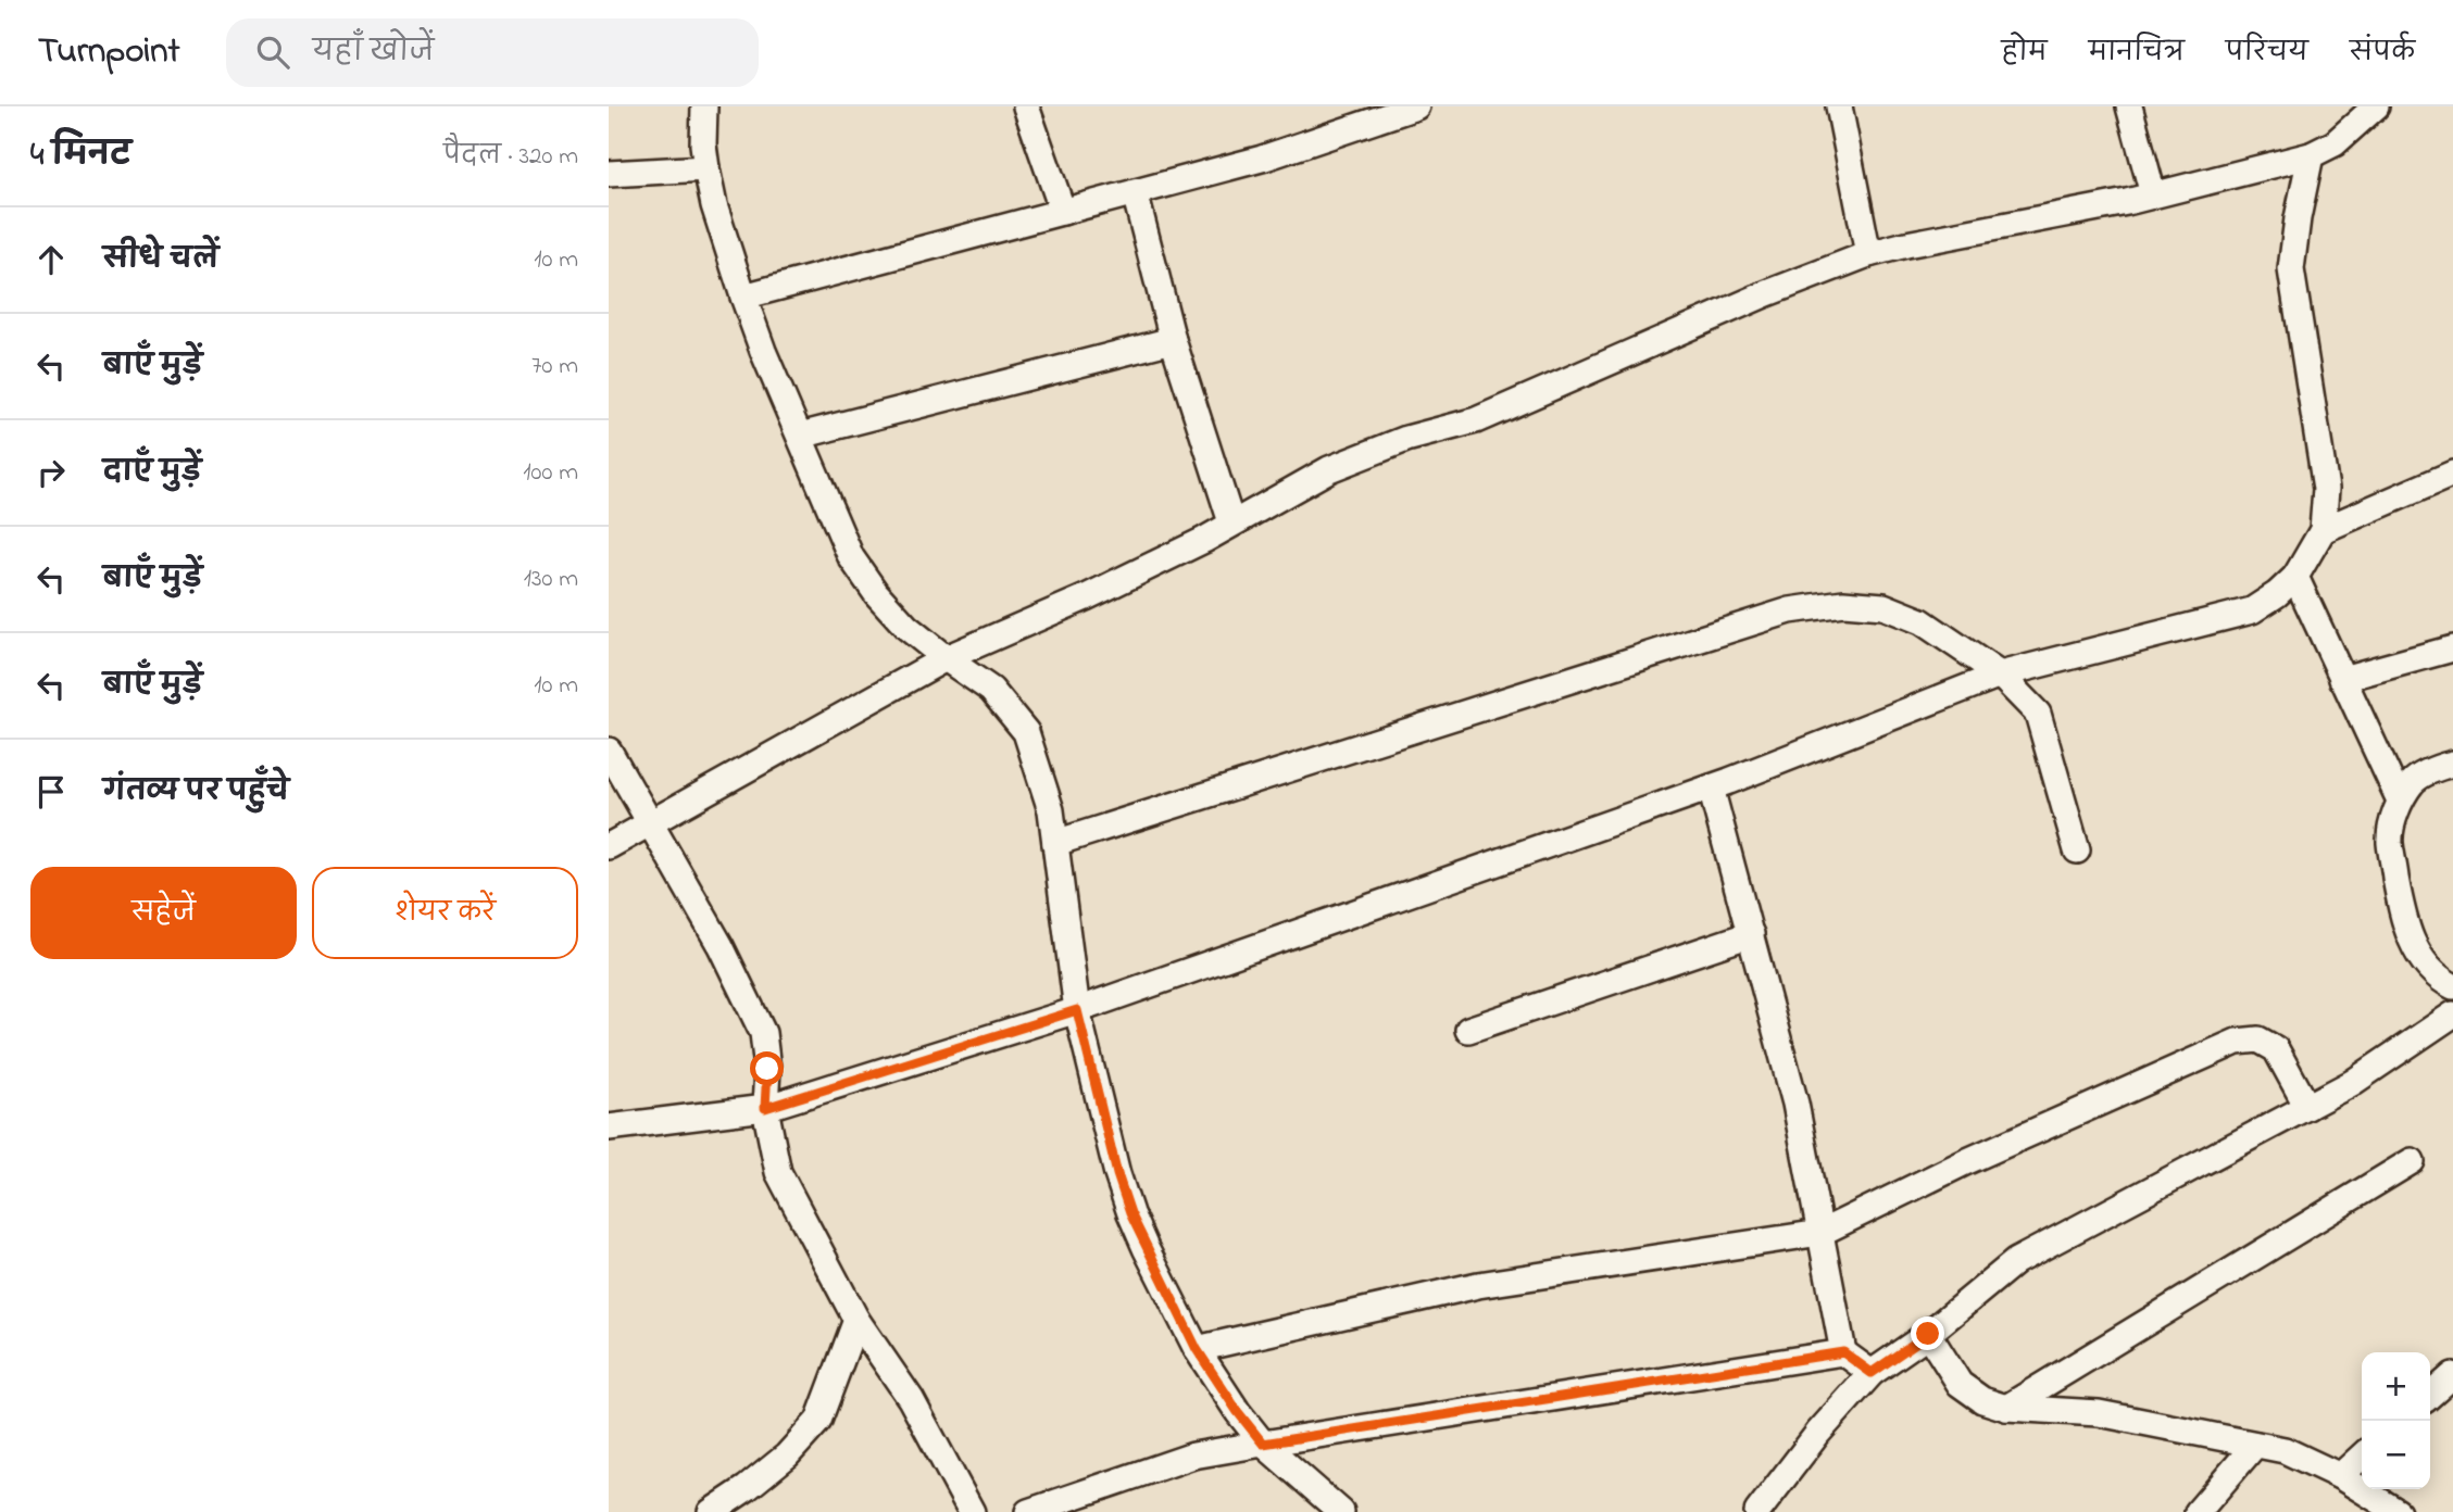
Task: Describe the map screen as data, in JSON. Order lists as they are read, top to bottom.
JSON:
{
  "page": {
    "header": "Turnpoint",
    "search": "यहाँ खोजें",
    "nav": [
      "होम",
      "मानचित्र",
      "परिचय",
      "संपर्क"
    ],
    "heading": ["4 मिनट", "पैदल · 320 m"],
    "list": [
      ["सीधे चलें", "10 m"],
      ["बाएँ मुड़ें", "70 m"],
      ["दाएँ मुड़ें", "100 m"],
      ["बाएँ मुड़ें", "130 m"],
      ["बाएँ मुड़ें", "10 m"],
      "गंतव्य पर पहुँचे"
    ],
    "buttons": ["सहेजें", "शेयर करें"],
    "map_buttons": ["+", "−"]
  }
}
